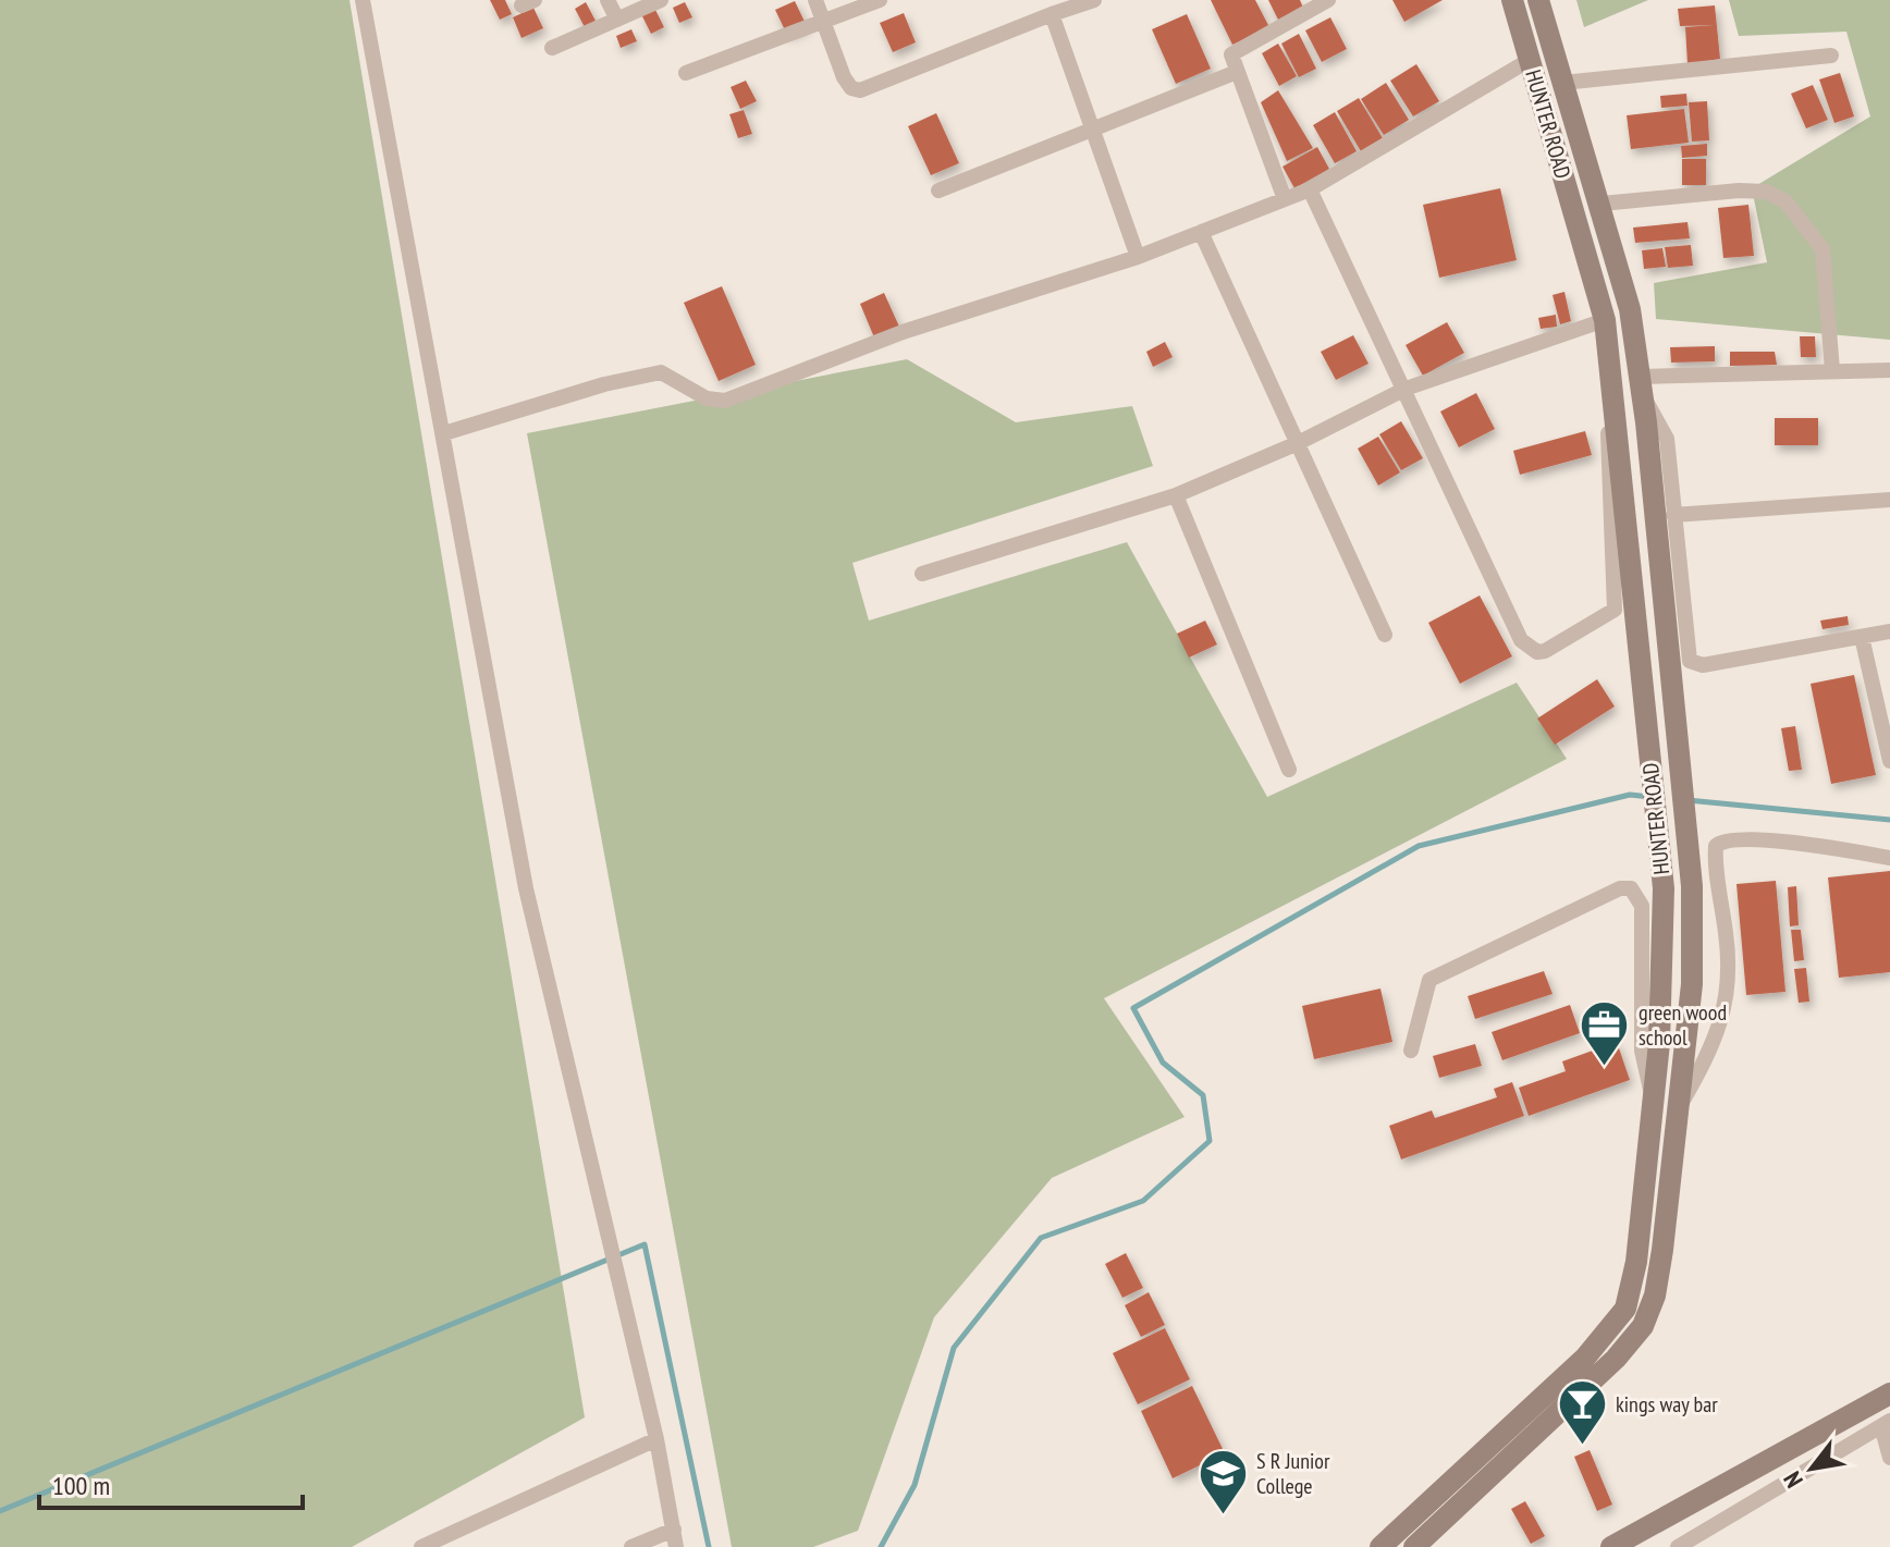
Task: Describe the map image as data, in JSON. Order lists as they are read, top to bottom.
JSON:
{
  "streets": {
    "street": ["HUNTER ROAD"]
  },
  "places": {
    "office": ["green wood school"],
    "bar": ["kings way bar"],
    "school or university": ["S R Junior College"]
  },
  "scale_bar": "100 m",
  "north": "bottom left"
}
